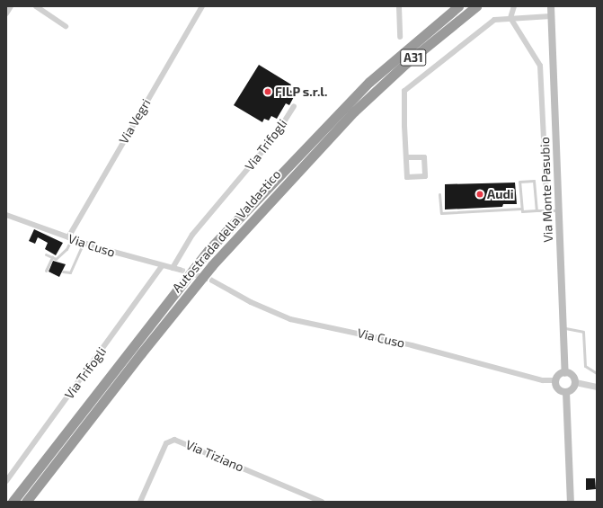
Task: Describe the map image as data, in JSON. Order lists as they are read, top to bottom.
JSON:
{
  "streets": {
    "highway": ["A31", "Autostrada della Valdastico"],
    "main road": ["Via Monte Pasubio"],
    "street": [
      "Via Vegri",
      "Via Trifogli",
      "Via Cuso",
      "Via Tiziano"
    ]
  },
  "crossings": [
    ["Via Vegri", "Via Cuso"],
    ["Via Trifogli", "Via Cuso"],
    ["Via Monte Pasubio", "Via Cuso"]
  ],
  "places": ["FILP s.r.l.", "Audi"]
}
